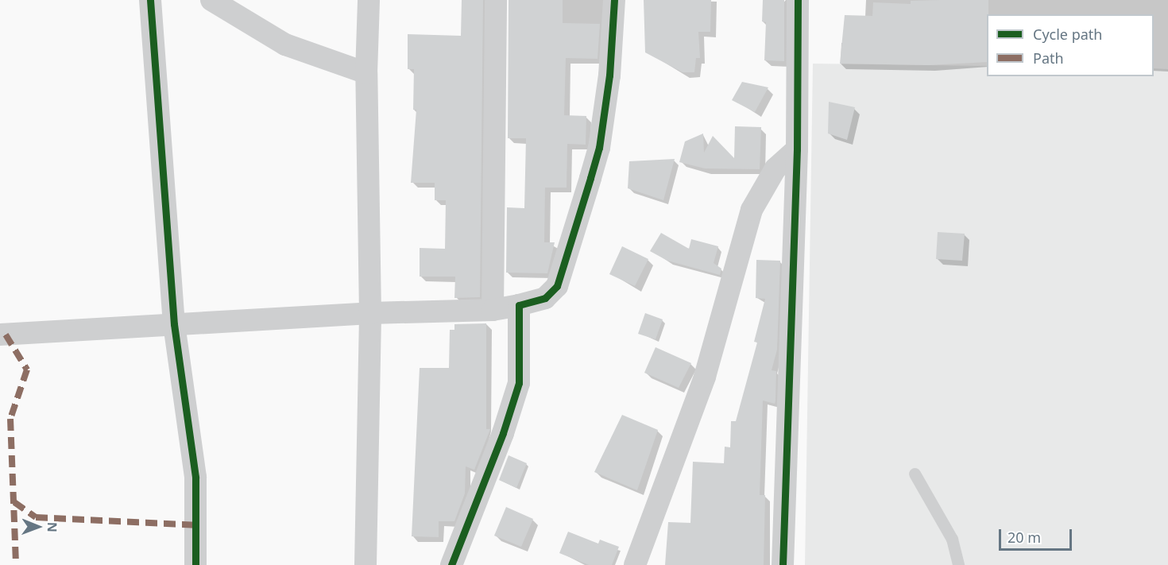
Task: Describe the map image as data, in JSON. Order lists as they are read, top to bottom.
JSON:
{
  "legend": ["Cycle path", "Path"],
  "scale_bar": "20 m",
  "north": "right"
}
